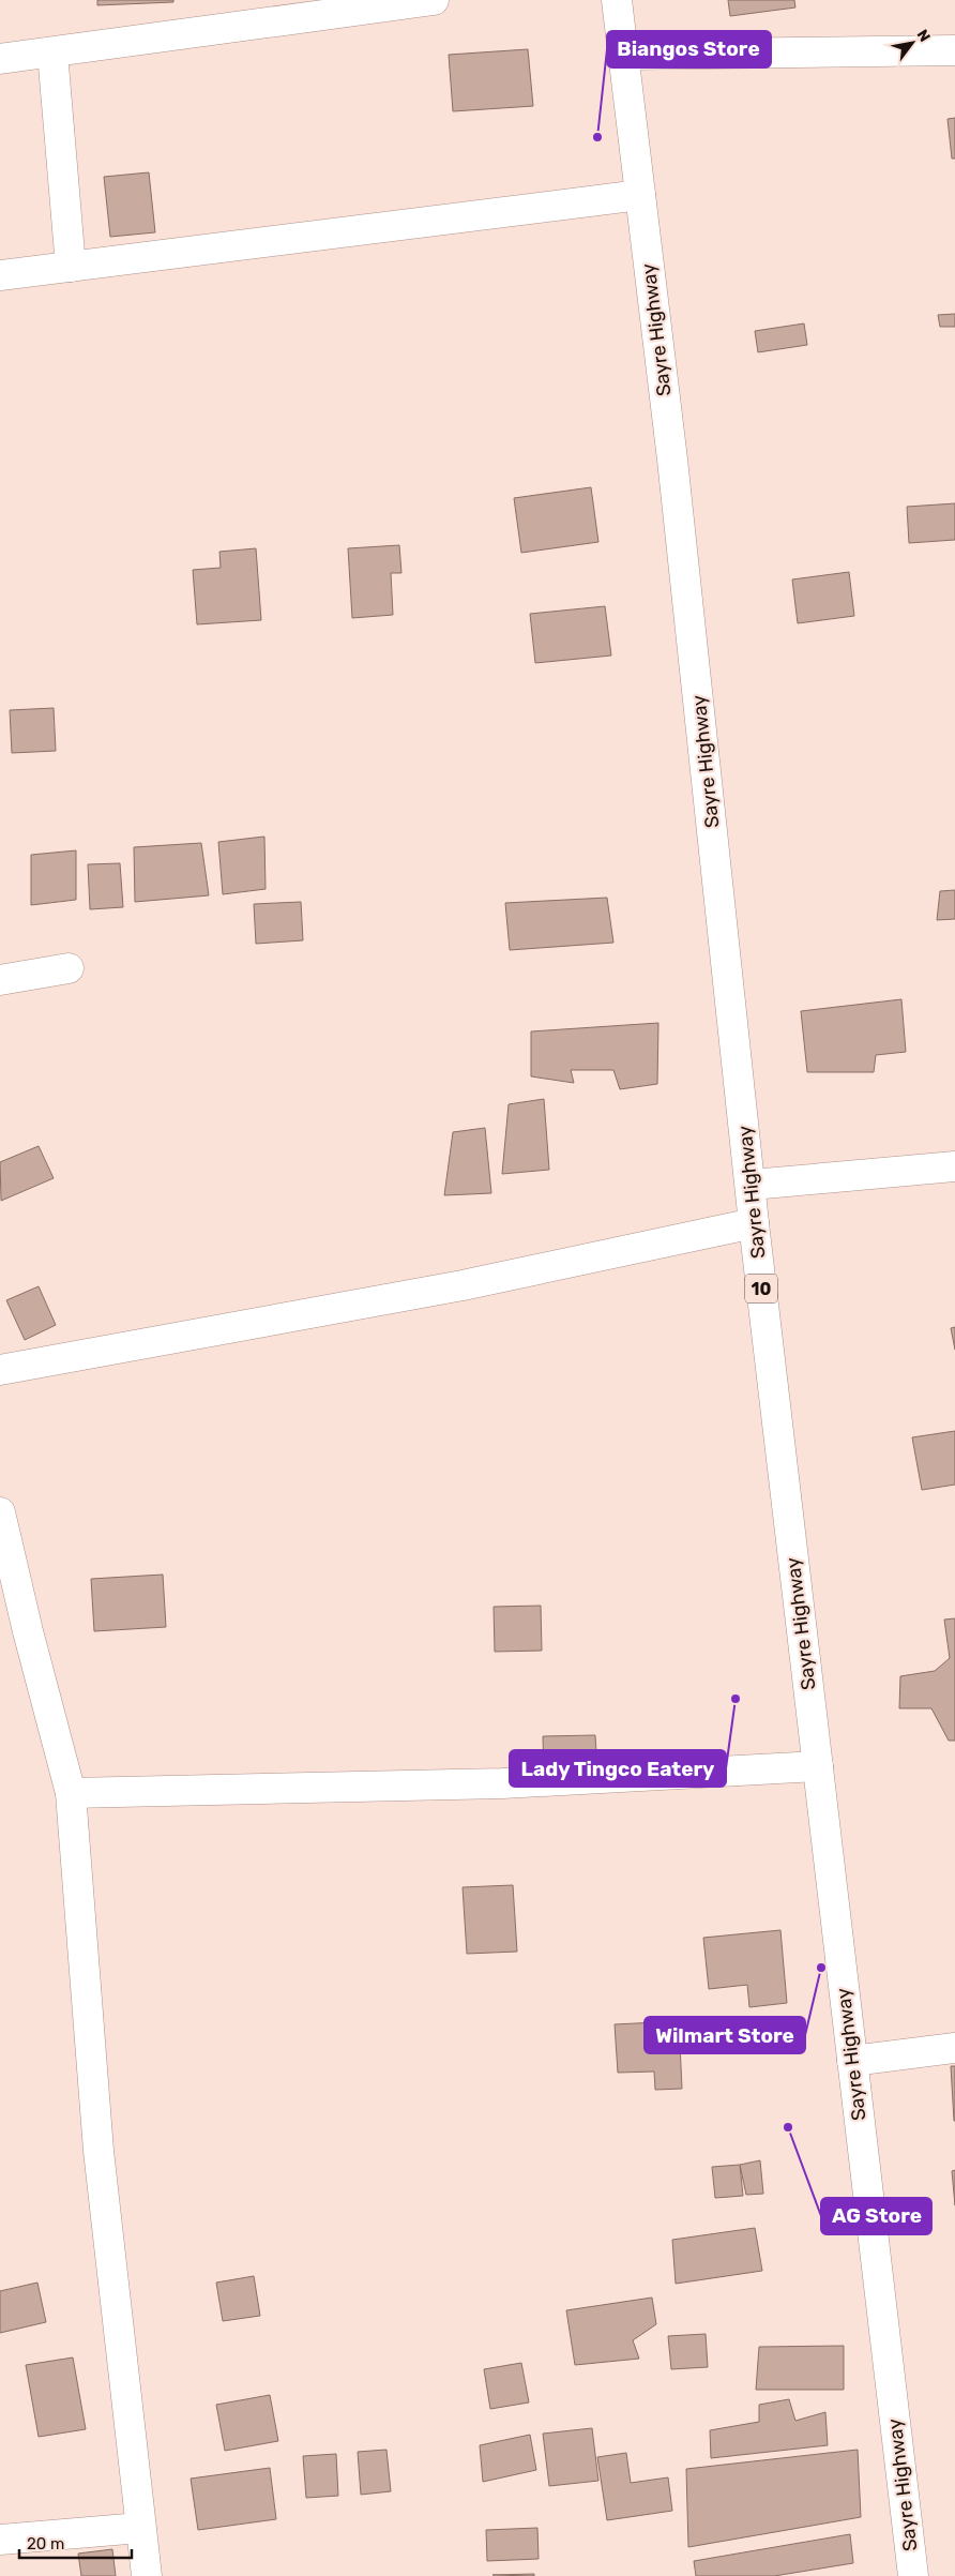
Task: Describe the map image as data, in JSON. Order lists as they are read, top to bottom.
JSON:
{
  "streets": {
    "main road": ["Sayre Highway", "10"]
  },
  "places": [
    "Biangos Store",
    "Lady Tingco Eatery",
    "Wilmart Store",
    "AG Store"
  ],
  "scale_bar": "20 m",
  "north": "top right"
}
